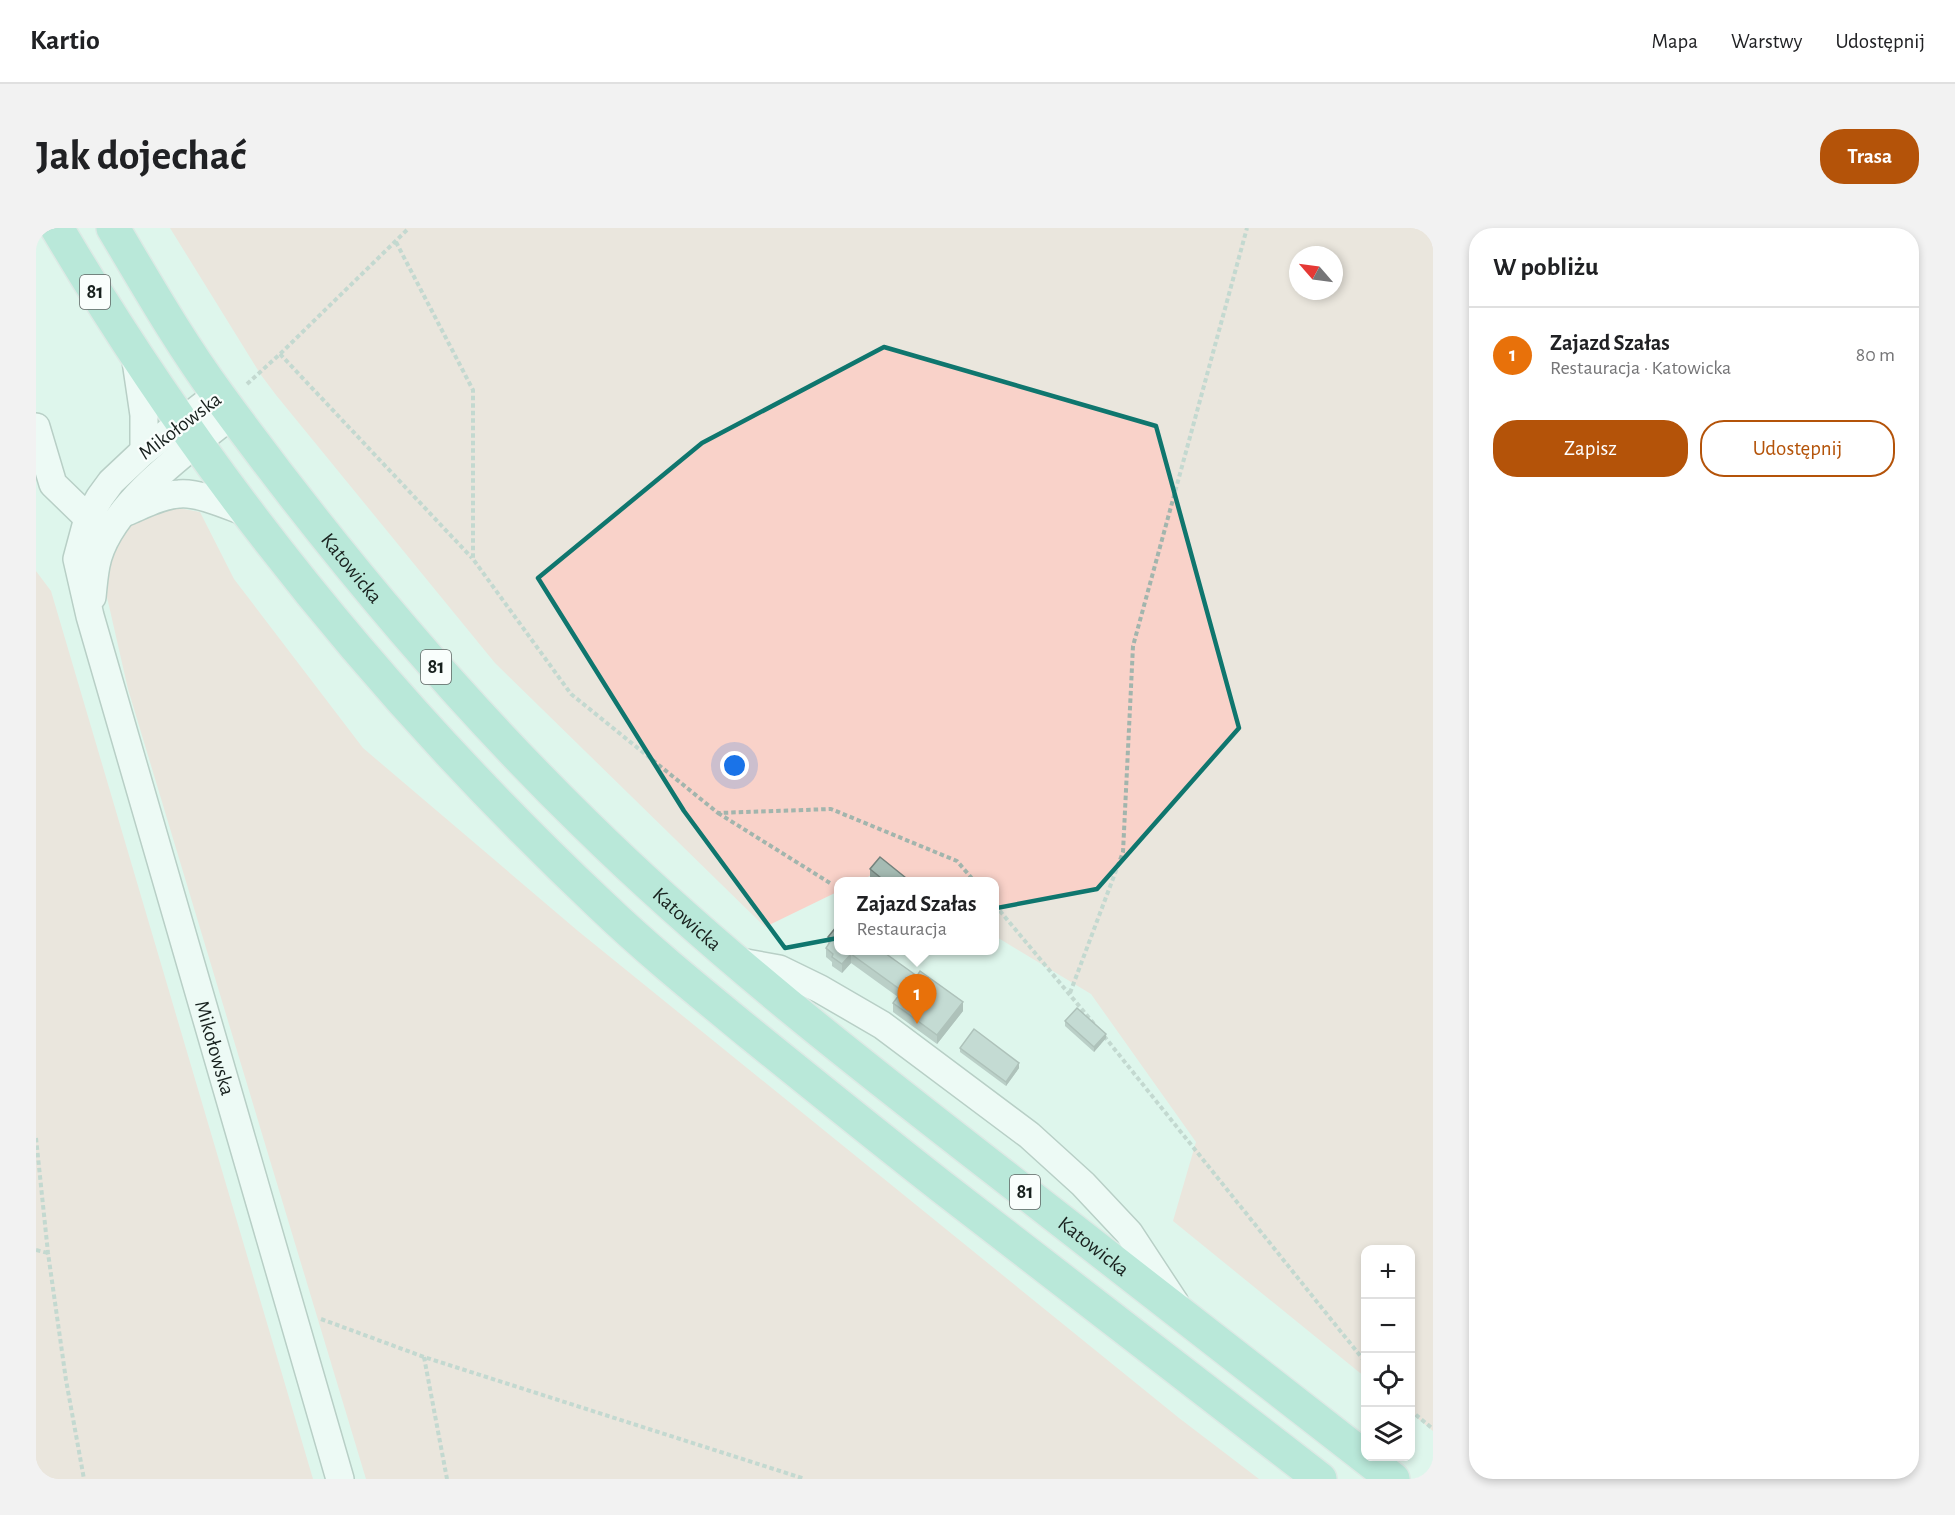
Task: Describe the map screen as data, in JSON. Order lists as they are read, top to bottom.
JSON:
{
  "streets": {
    "main road": ["81", "Katowicka"],
    "street": ["Mikołowska"]
  },
  "crossings": [
    ["81", "Mikołowska"],
    ["Mikołowska", "Katowicka"]
  ],
  "north": "top left",
  "page": {
    "header": "Kartio",
    "nav": ["Mapa", "Warstwy", "Udostępnij"],
    "buttons": [
      "Trasa",
      ["Zapisz", "Udostępnij"]
    ],
    "title": "Jak dojechać",
    "heading": "W pobliżu",
    "list": [
      {
        "mark": "1",
        "name": "Zajazd Szałas",
        "note": "Restauracja · Katowicka",
        "value": "80 m"
      }
    ],
    "popup": ["Zajazd Szałas", "Restauracja"],
    "pins": "1",
    "map_buttons": ["+", "−"]
  }
}
